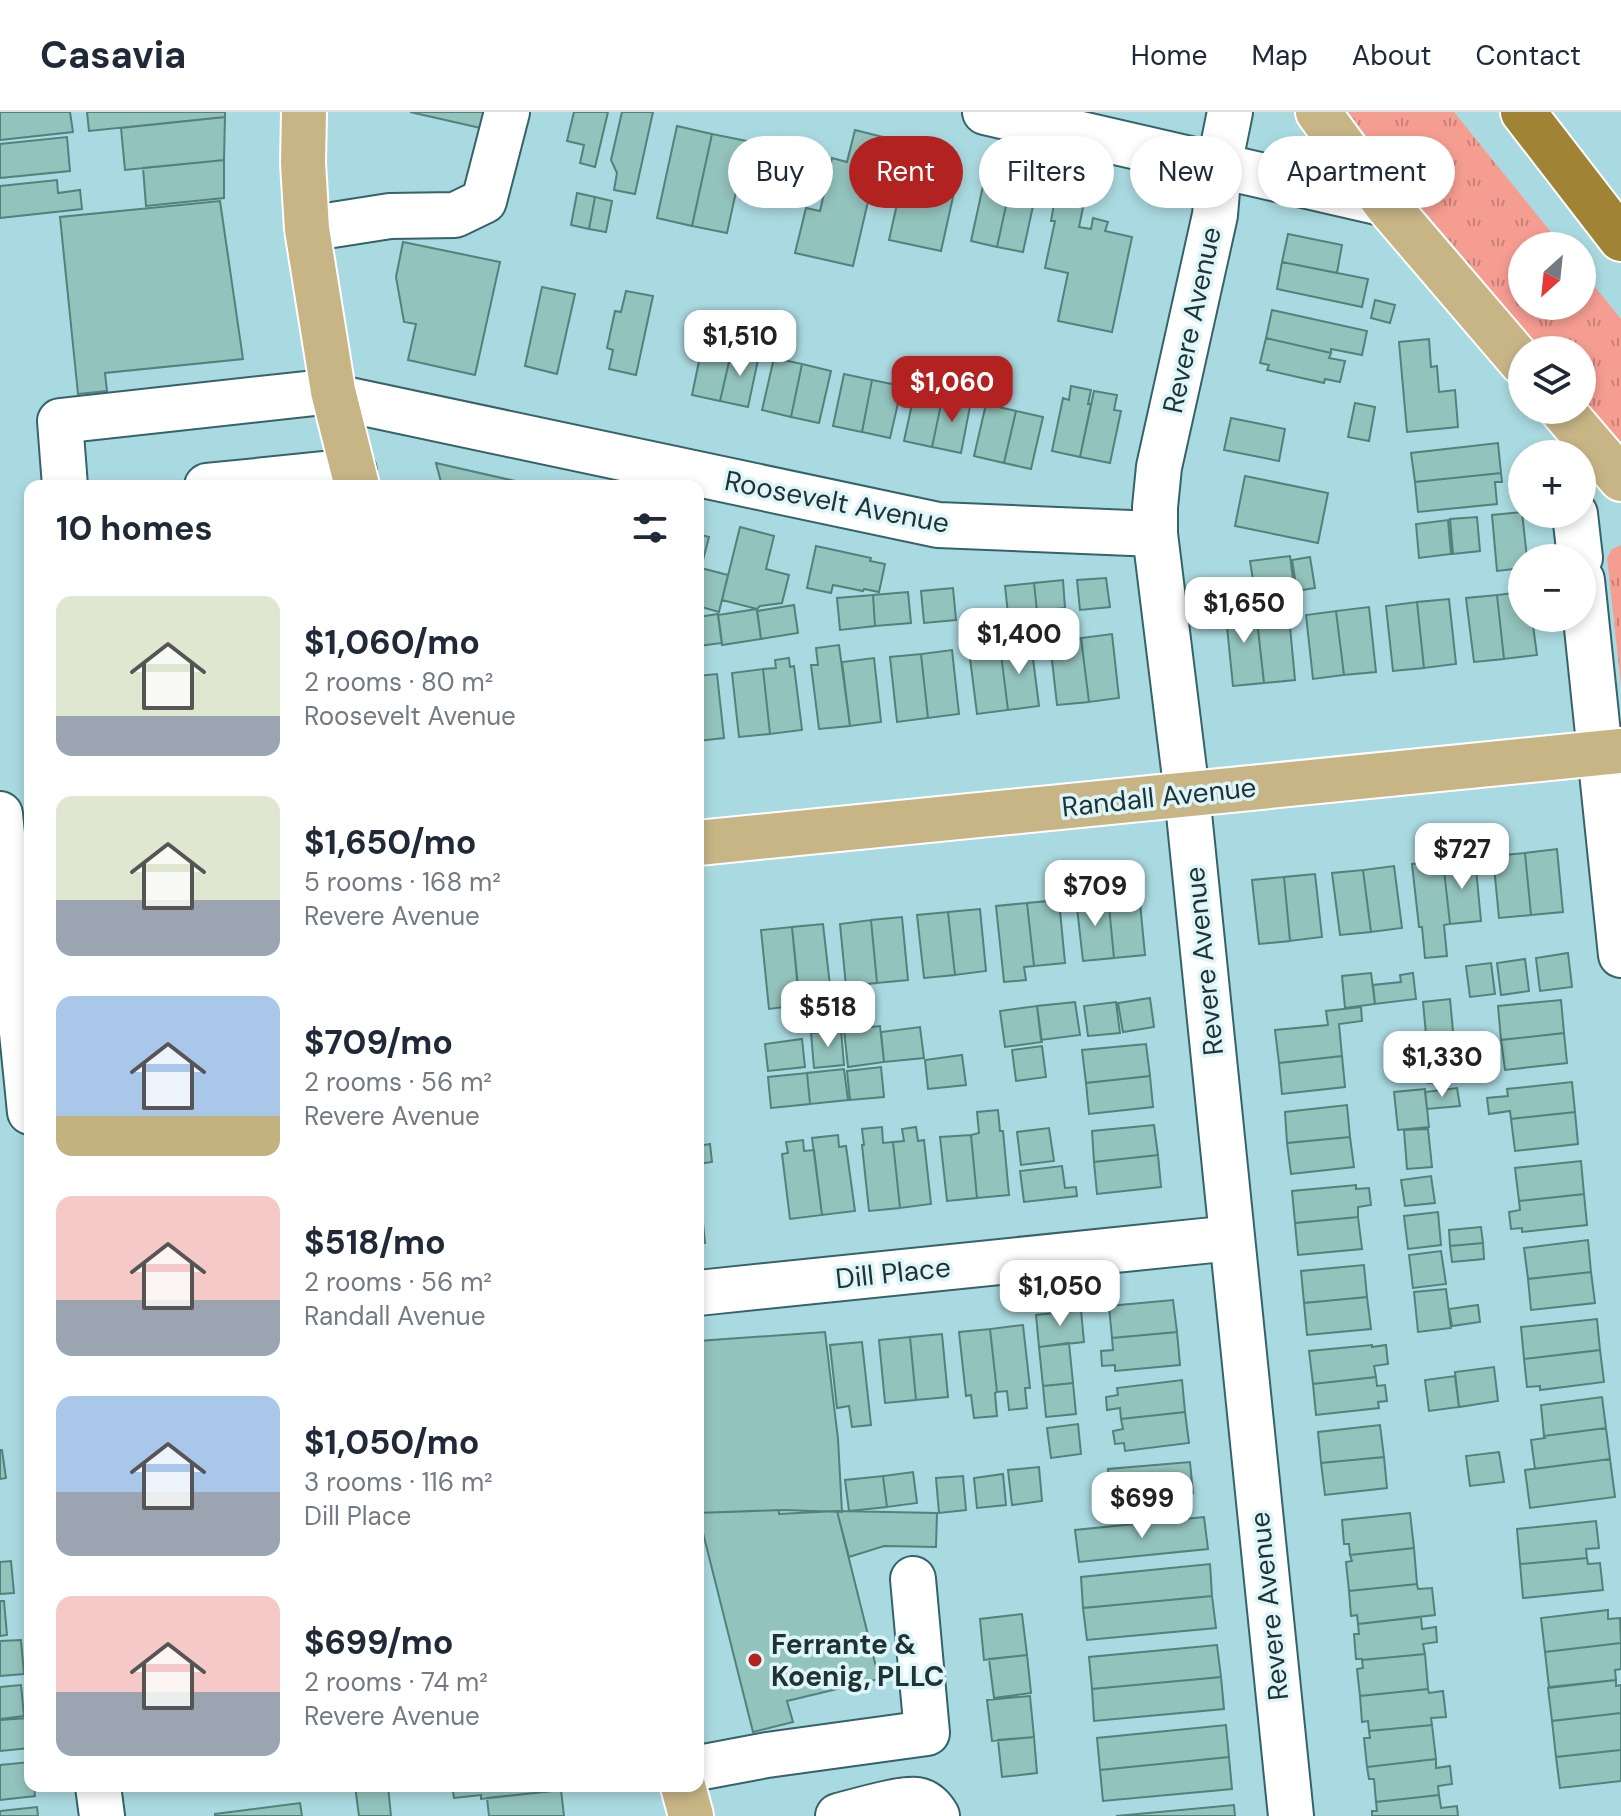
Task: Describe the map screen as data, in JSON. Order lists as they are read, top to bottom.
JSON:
{
  "streets": {
    "main road": ["Randall Avenue"],
    "street": ["Revere Avenue", "Roosevelt Avenue", "Dill Place"]
  },
  "crossings": [
    ["Revere Avenue", "Roosevelt Avenue"],
    ["Revere Avenue", "Randall Avenue"],
    ["Revere Avenue", "Dill Place"]
  ],
  "places": ["Ferrante & Koenig, PLLC"],
  "north": "bottom left",
  "page": {
    "header": "Casavia",
    "nav": [
      "Home",
      "Map",
      "About",
      "Contact"
    ],
    "chip": [
      "Buy",
      "Rent",
      "Filters",
      "New",
      "Apartment"
    ],
    "map_buttons": ["+", "−"],
    "price": [
      "$1,510",
      "$1,060",
      "$1,650",
      "$1,400",
      "$727",
      "$709",
      "$518",
      "$1,330",
      "$1,050",
      "$699"
    ],
    "heading": "10 homes",
    "list": [
      {
        "name": "$1,060/mo",
        "note": "2 rooms · 80 m² · Roosevelt Avenue"
      },
      {
        "name": "$1,650/mo",
        "note": "5 rooms · 168 m² · Revere Avenue"
      },
      {
        "name": "$709/mo",
        "note": "2 rooms · 56 m² · Revere Avenue"
      },
      {
        "name": "$518/mo",
        "note": "2 rooms · 56 m² · Randall Avenue"
      },
      {
        "name": "$1,050/mo",
        "note": "3 rooms · 116 m² · Dill Place"
      },
      {
        "name": "$699/mo",
        "note": "2 rooms · 74 m² · Revere Avenue"
      }
    ]
  }
}
